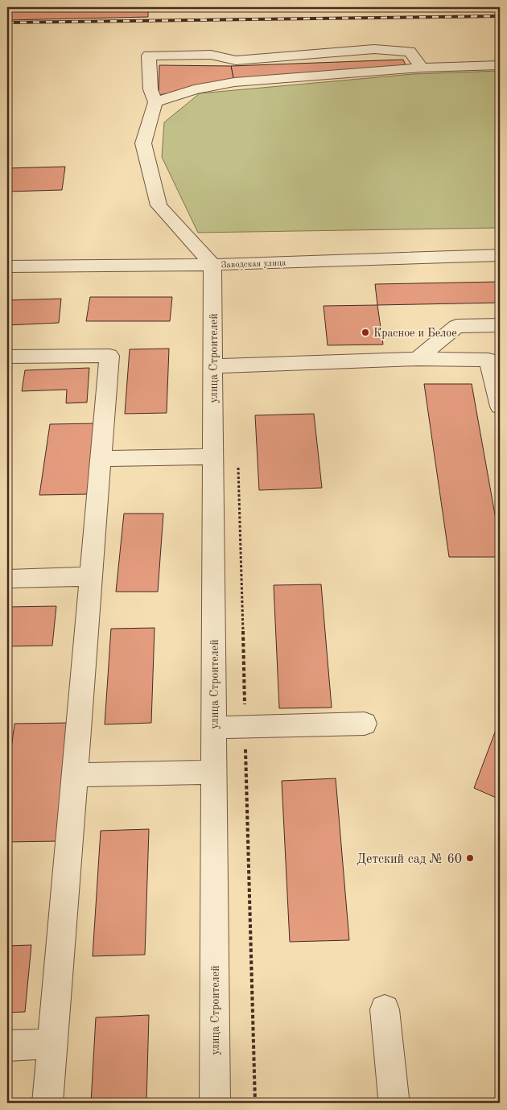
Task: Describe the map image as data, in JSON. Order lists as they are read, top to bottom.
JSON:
{
  "streets": {
    "street": ["Заводская улица", "улица Строителей"]
  },
  "crossings": [
    ["Заводская улица", "улица Строителей"]
  ],
  "places": ["Красное и Белое", "Детский сад № 60"]
}
